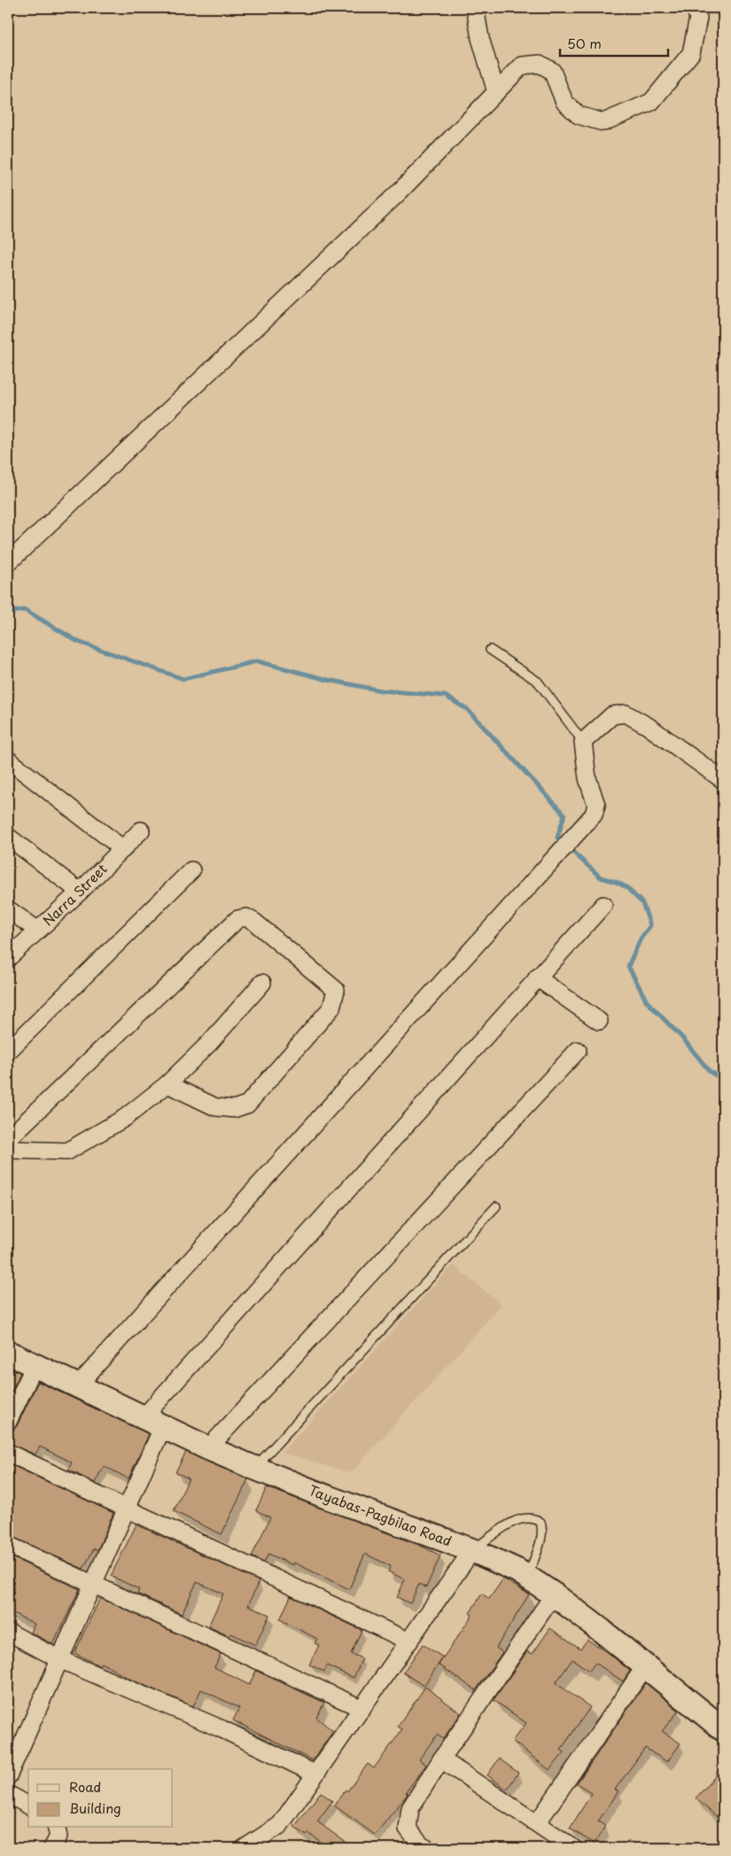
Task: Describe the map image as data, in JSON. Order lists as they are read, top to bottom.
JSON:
{
  "streets": {
    "main road": ["Tayabas-Pagbilao Road"],
    "street": ["Narra Street"]
  },
  "legend": ["Road", "Building"],
  "scale_bar": "50 m"
}
